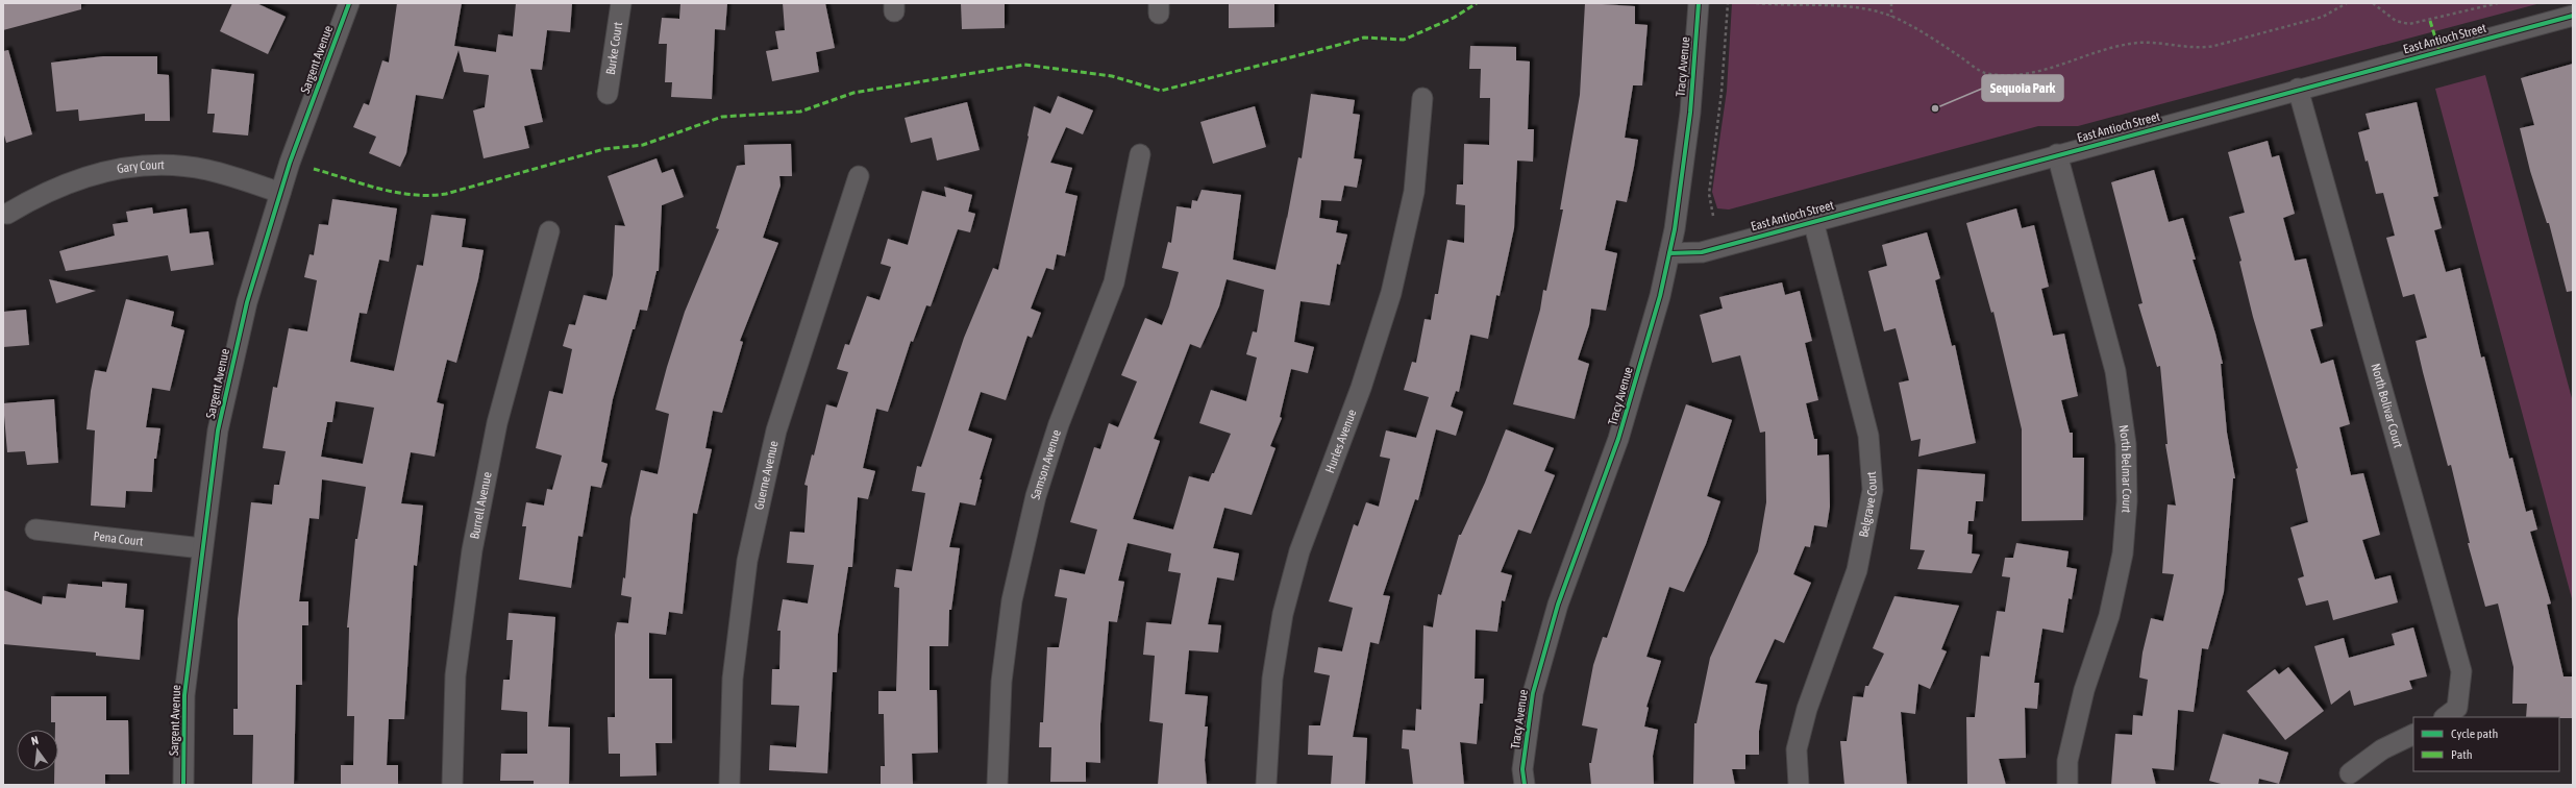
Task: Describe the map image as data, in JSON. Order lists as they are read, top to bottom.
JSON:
{
  "streets": {
    "street": [
      "East Antioch Street",
      "Burke Court",
      "Sargent Avenue",
      "Tracy Avenue",
      "Gary Court",
      "North Bolivar Court",
      "Hurles Avenue",
      "Samson Avenue",
      "North Belmar Court",
      "Guerne Avenue",
      "Belgrave Court",
      "Burrell Avenue",
      "Pena Court"
    ]
  },
  "crossings": [
    ["East Antioch Street", "Tracy Avenue"],
    ["East Antioch Street", "North Bolivar Court"],
    ["East Antioch Street", "North Belmar Court"],
    ["East Antioch Street", "Belgrave Court"],
    ["Sargent Avenue", "Gary Court"],
    ["Sargent Avenue", "Pena Court"]
  ],
  "places": ["Sequoia Park"],
  "legend": ["Cycle path", "Path"],
  "north": "top"
}
